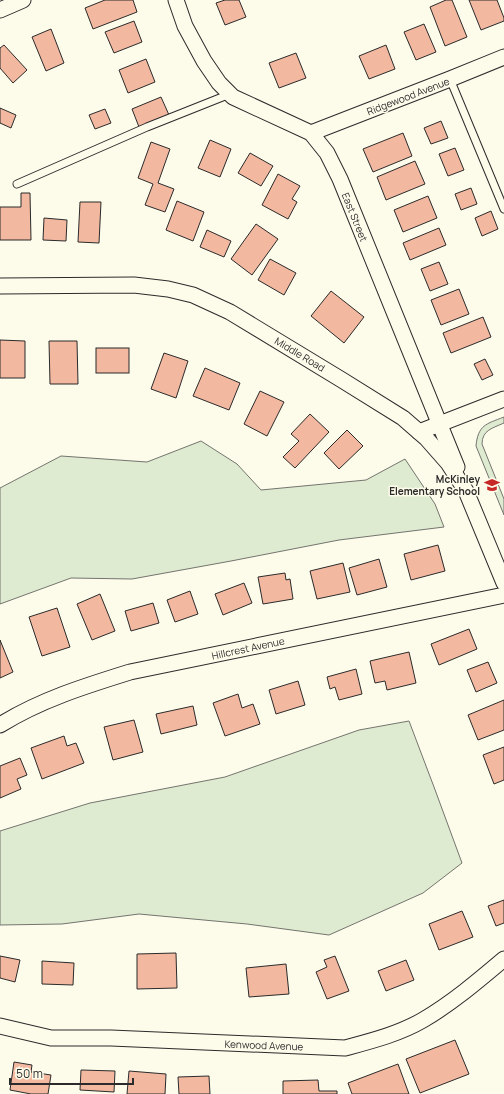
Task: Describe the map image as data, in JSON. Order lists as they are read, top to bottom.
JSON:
{
  "streets": {
    "street": [
      "Ridgewood Avenue",
      "East Street",
      "Middle Road",
      "Hillcrest Avenue",
      "Kenwood Avenue"
    ]
  },
  "crossings": [
    ["Ridgewood Avenue", "East Street"],
    ["East Street", "Middle Road"]
  ],
  "places": {
    "school or university": ["McKinley Elementary School"]
  },
  "scale_bar": "50 m"
}
